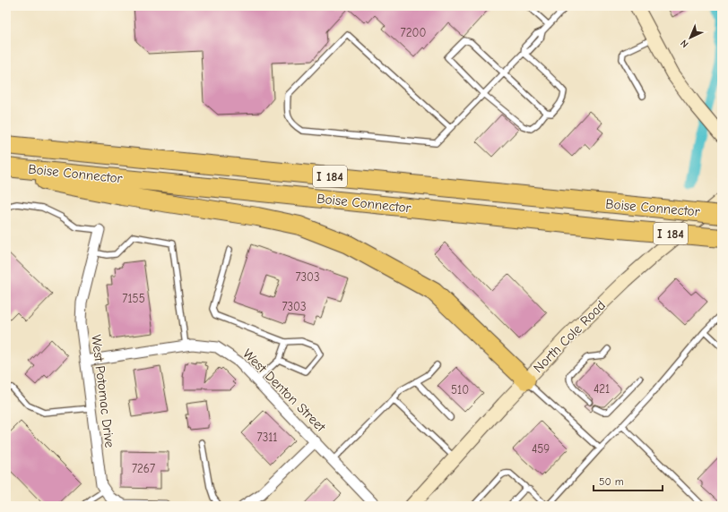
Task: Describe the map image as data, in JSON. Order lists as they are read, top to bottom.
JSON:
{
  "streets": {
    "highway": ["Boise Connector", "I 184"],
    "main road": ["North Cole Road"],
    "street": ["West Denton Street", "West Potomac Drive"]
  },
  "crossings": [
    ["West Denton Street", "West Potomac Drive"]
  ],
  "house_numbers": [
    "7200",
    "7303",
    "7155",
    "7303",
    "421",
    "510",
    "7311",
    "459",
    "7267"
  ],
  "scale_bar": "50 m",
  "north": "bottom left"
}
